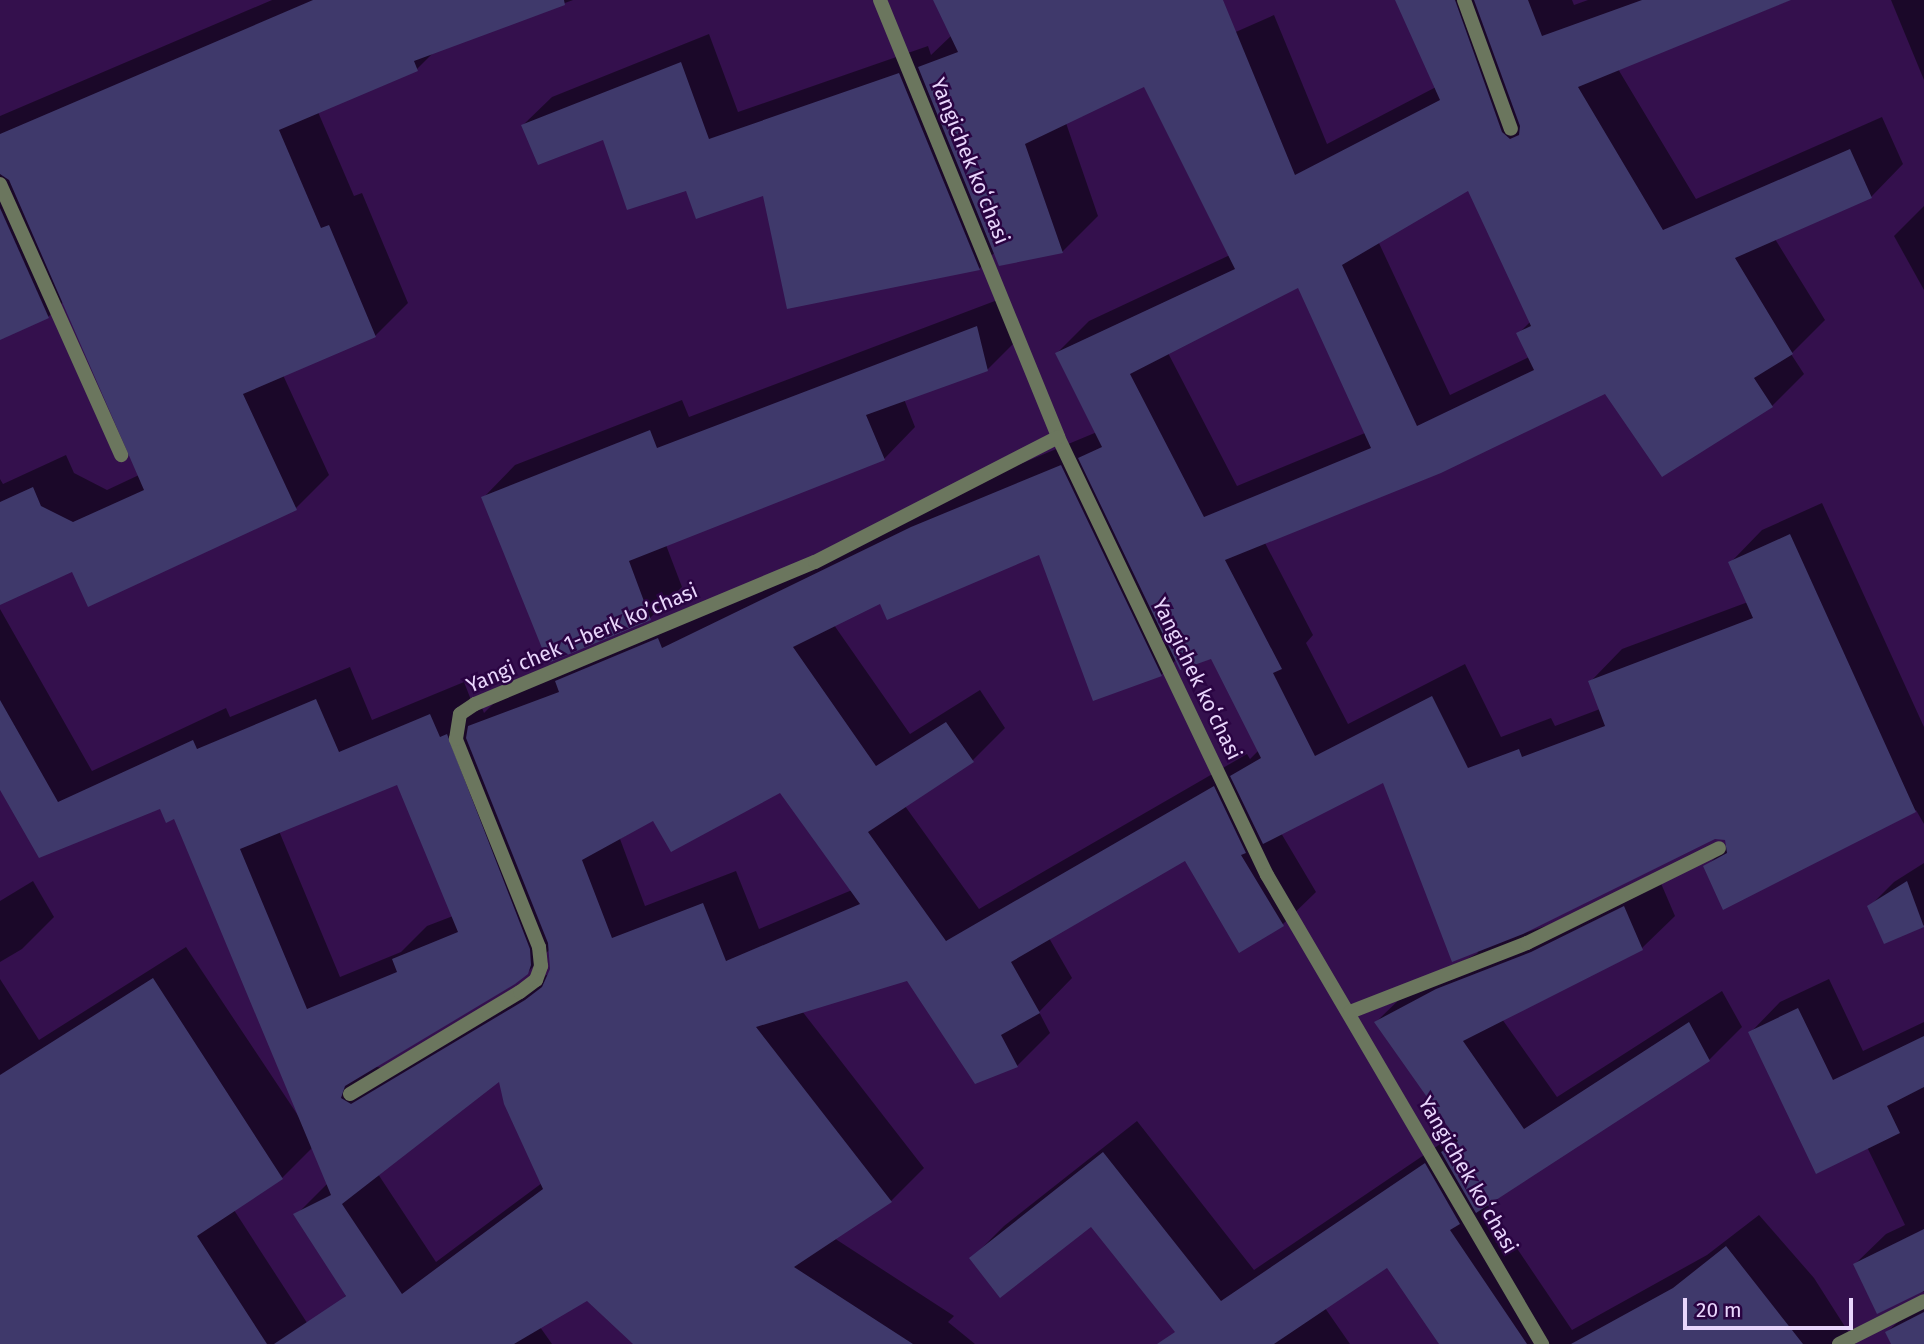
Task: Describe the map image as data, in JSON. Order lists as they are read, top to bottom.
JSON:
{
  "streets": {
    "street": ["Yangichek koʻchasi", "Yangi chek 1-berk koʼchasi"]
  },
  "crossings": [
    ["Yangichek koʻchasi", "Yangi chek 1-berk koʼchasi"]
  ],
  "scale_bar": "20 m"
}
